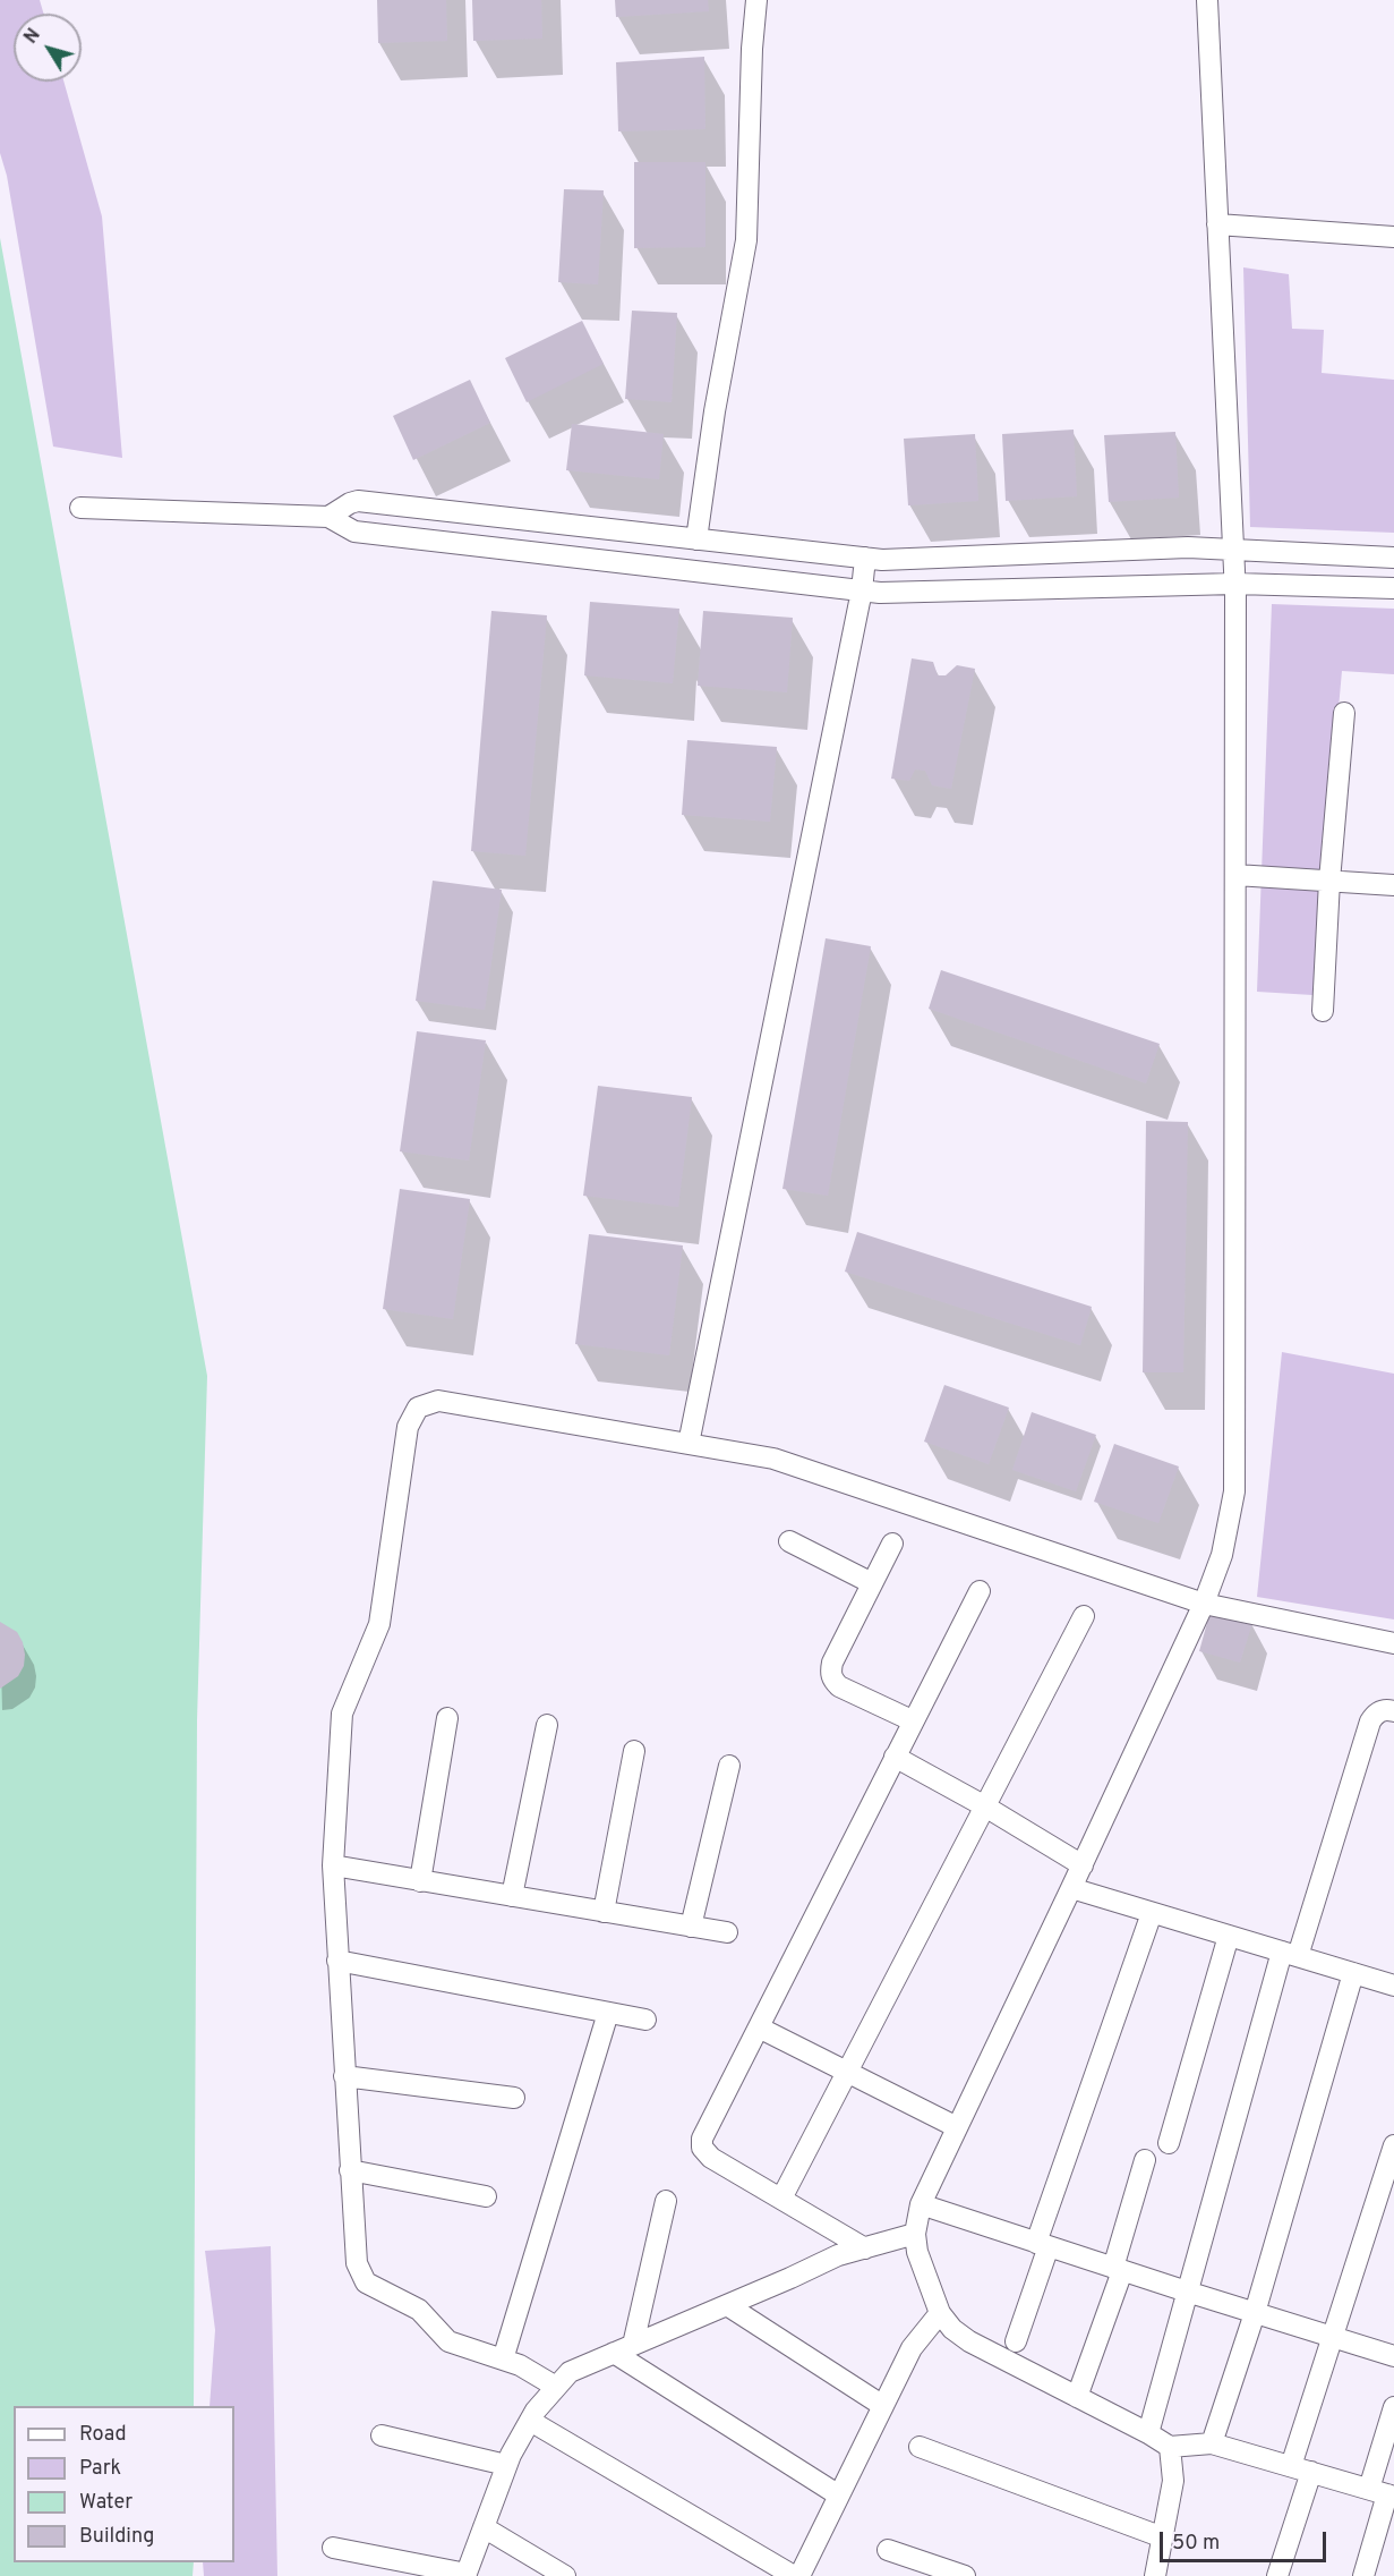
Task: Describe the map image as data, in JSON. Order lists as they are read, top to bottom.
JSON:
{
  "legend": [
    "Road",
    "Park",
    "Water",
    "Building"
  ],
  "scale_bar": "50 m",
  "north": "top left"
}
